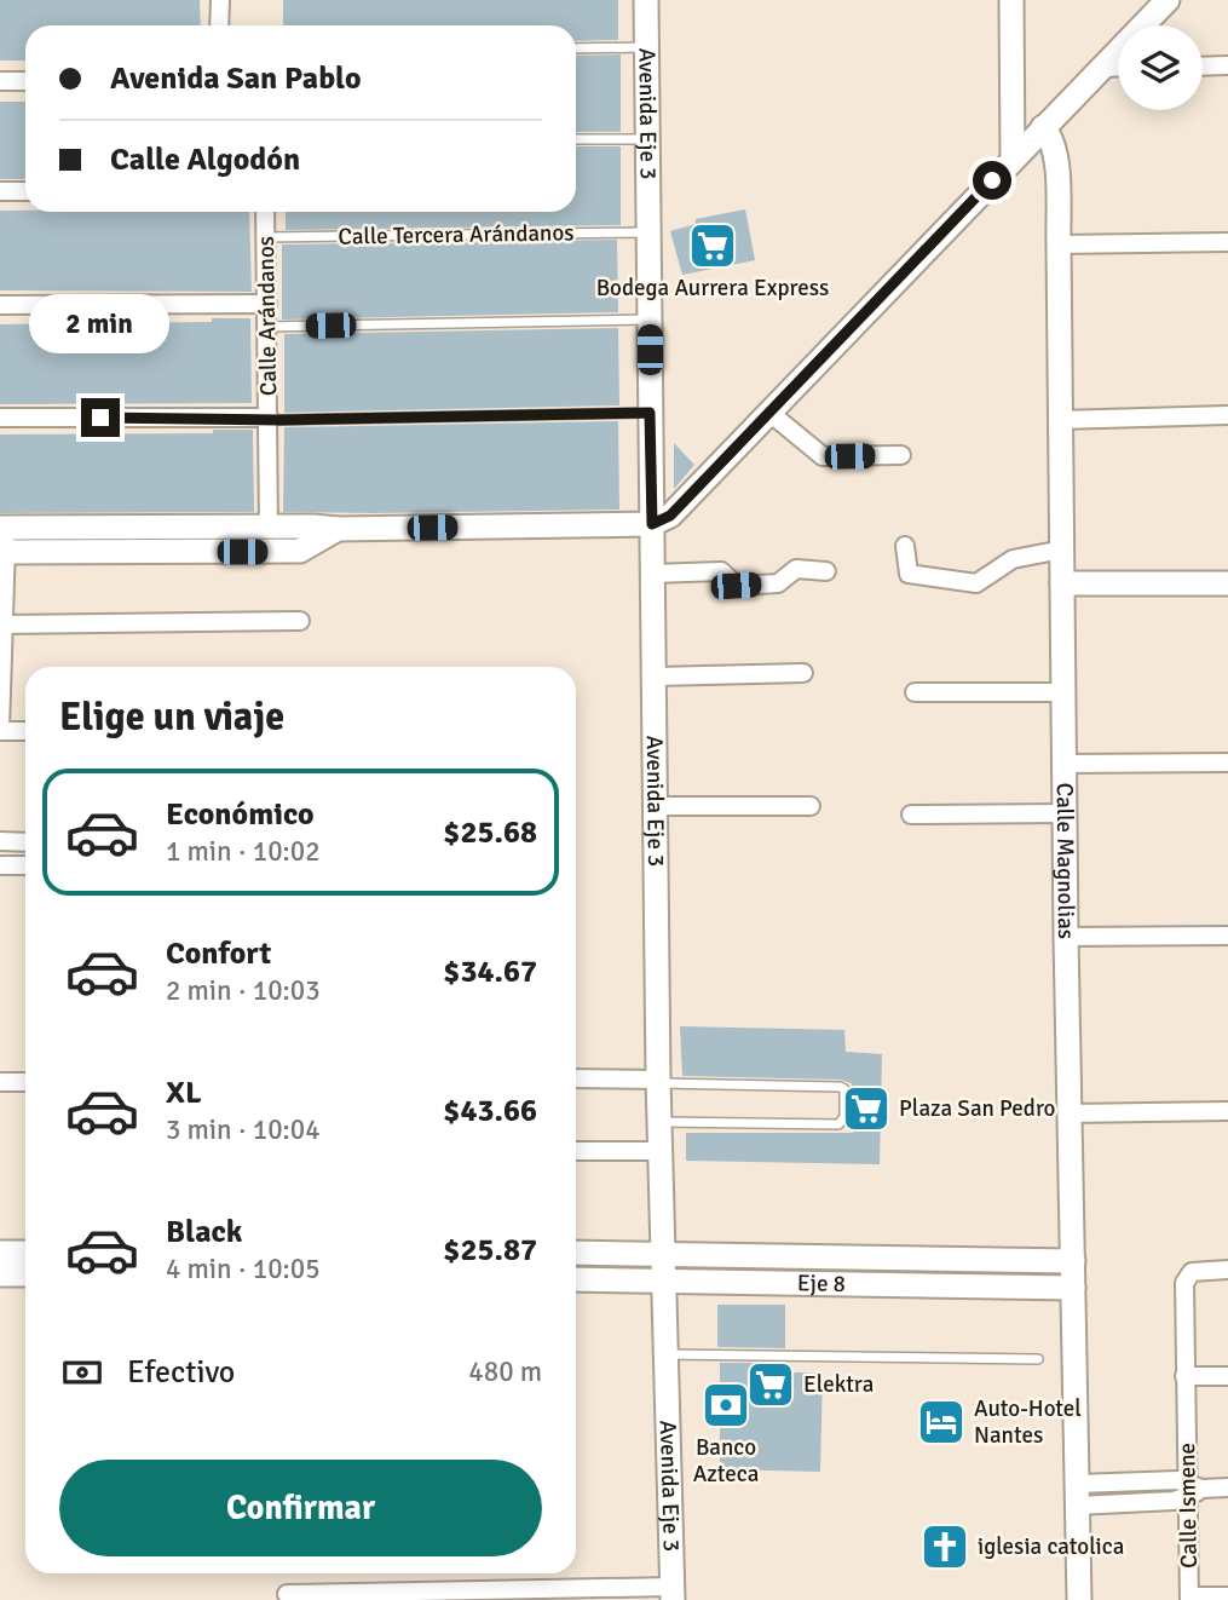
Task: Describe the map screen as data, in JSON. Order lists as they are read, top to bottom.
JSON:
{
  "streets": {
    "main road": ["Avenida Eje 3", "Calle Magnolias", "Eje 8"],
    "street": ["Calle Arándanos", "Calle Ismene"],
    "lane": ["Calle Tercera Arándanos"]
  },
  "crossings": [
    ["Avenida Eje 3", "Calle Tercera Arándanos"],
    ["Avenida Eje 3", "Eje 8"],
    ["Calle Tercera Arándanos", "Calle Arándanos"],
    ["Calle Magnolias", "Eje 8"]
  ],
  "places": {
    "supermarket": ["Bodega Aurrera Express", "Plaza San Pedro", "Elektra"],
    "bank": ["Banco Azteca"],
    "hotel": ["Auto-Hotel Nantes"],
    "church": ["iglesia catolica"]
  },
  "page": {
    "banner": ["Avenida San Pablo", "Calle Algodón"],
    "bubble": "2 min",
    "heading": "Elige un viaje",
    "list": [
      {
        "name": "Económico",
        "note": "1 min · 10:02",
        "value": "$25.68"
      },
      {
        "name": "Confort",
        "note": "2 min · 10:03",
        "value": "$34.67"
      },
      {
        "name": "XL",
        "note": "3 min · 10:04",
        "value": "$43.66"
      },
      {
        "name": "Black",
        "note": "4 min · 10:05",
        "value": "$25.87"
      }
    ],
    "pay": ["Efectivo", "480 m"],
    "buttons": "Confirmar"
  }
}
